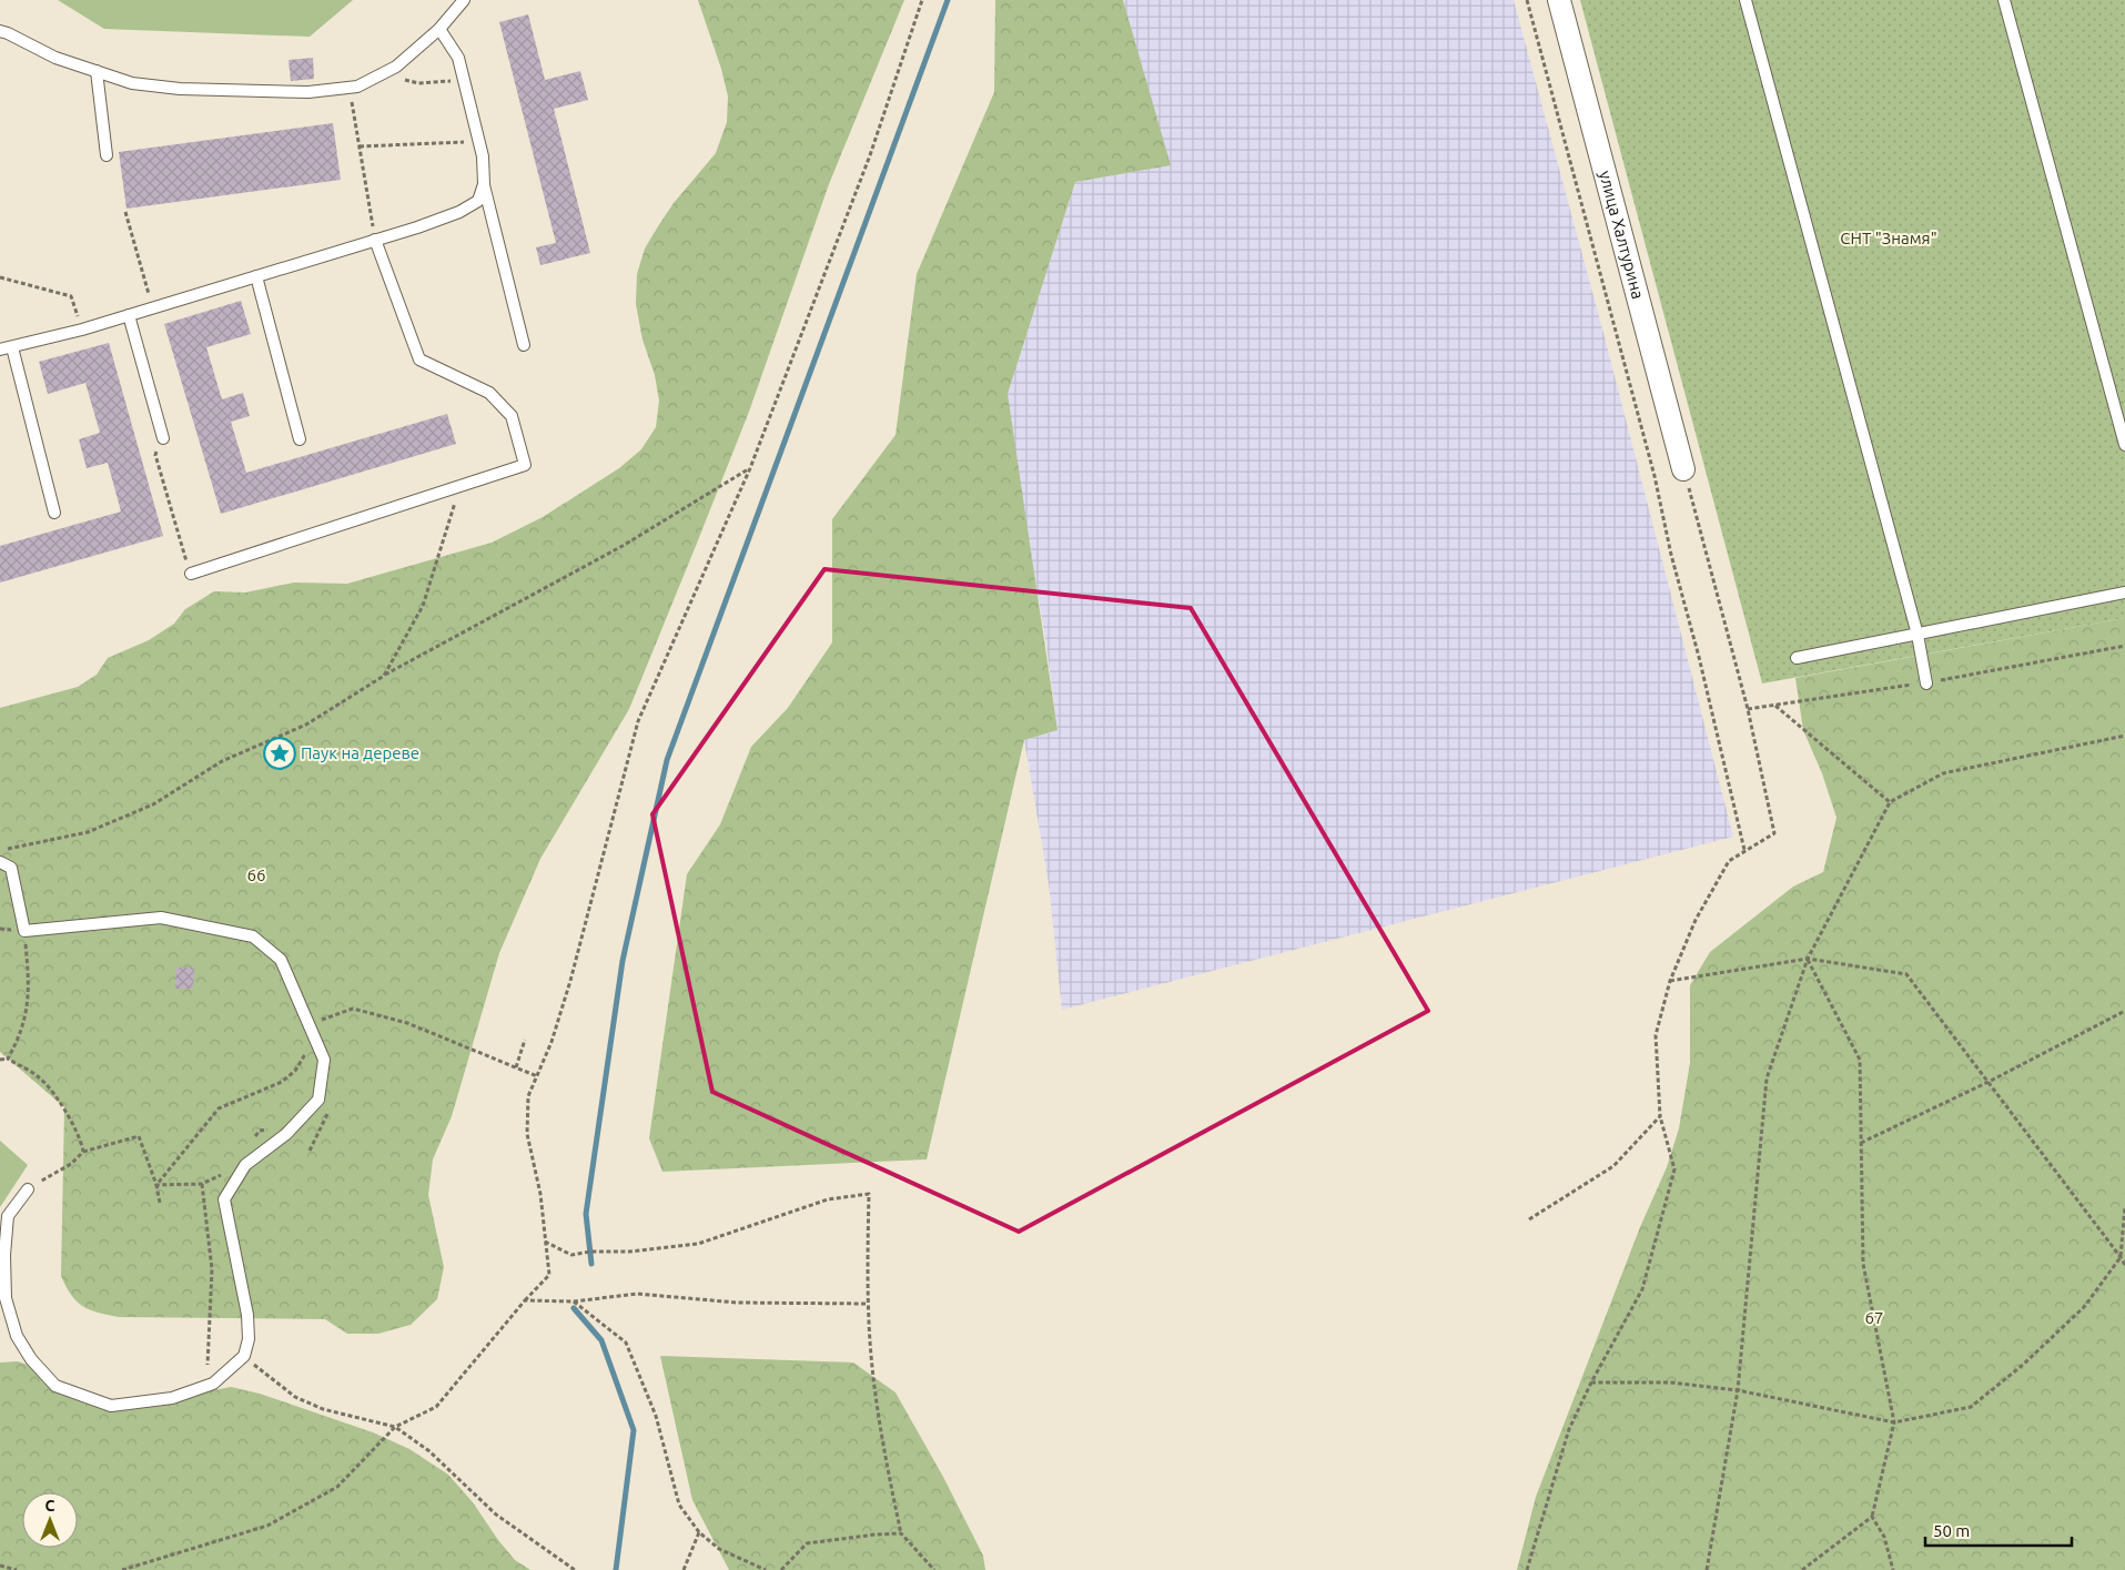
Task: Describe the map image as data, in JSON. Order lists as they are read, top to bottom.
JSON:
{
  "streets": {
    "street": ["улица Халтурина"]
  },
  "parks": ["СНТ \"Знамя\"", "66", "67"],
  "places": {
    "place": ["Паук на дереве"]
  },
  "scale_bar": "50 m",
  "north": "top"
}
